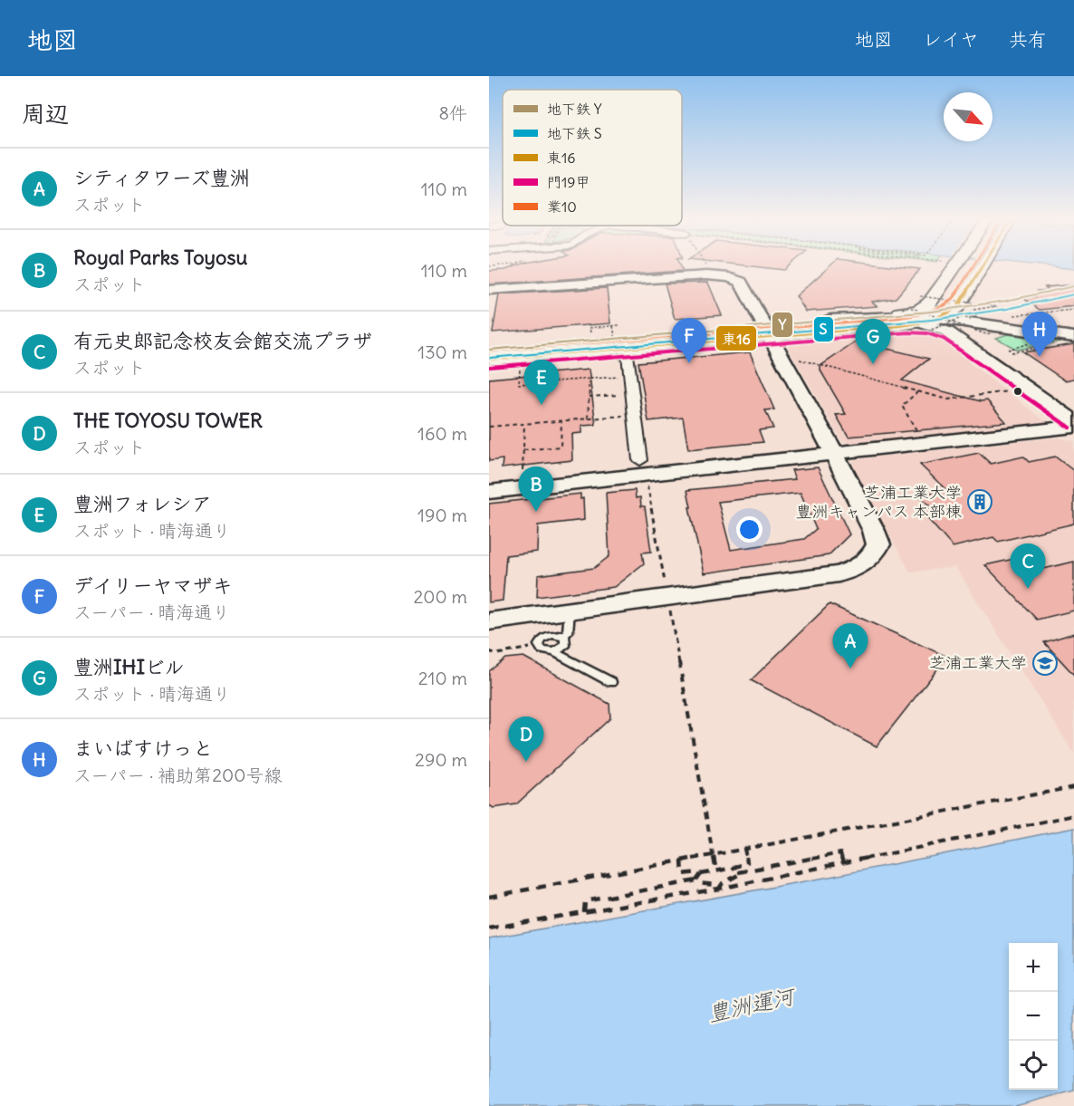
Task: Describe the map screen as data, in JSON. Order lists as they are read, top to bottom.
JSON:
{
  "water": ["豊洲運河"],
  "places": {
    "building": ["芝浦工業大学 豊洲キャンパス 本部棟"],
    "school or university": ["芝浦工業大学"]
  },
  "lines": [
    "transit line 東16",
    "transit line 業10",
    "metro line Y",
    "metro line S",
    "transit line 門19甲"
  ],
  "legend": [
    "地下鉄 Y",
    "地下鉄 S",
    "東16",
    "門19甲",
    "業10"
  ],
  "north": "bottom right",
  "page": {
    "header": "地図",
    "nav": ["地図", "レイヤ", "共有"],
    "heading": ["周辺", "8件"],
    "list": [
      {
        "mark": "A",
        "name": "シティタワーズ豊洲",
        "note": "スポット",
        "value": "110 m"
      },
      {
        "mark": "B",
        "name": "Royal Parks Toyosu",
        "note": "スポット",
        "value": "110 m"
      },
      {
        "mark": "C",
        "name": "有元史郎記念校友会館交流プラザ",
        "note": "スポット",
        "value": "130 m"
      },
      {
        "mark": "D",
        "name": "THE TOYOSU TOWER",
        "note": "スポット",
        "value": "160 m"
      },
      {
        "mark": "E",
        "name": "豊洲フォレシア",
        "note": "スポット · 晴海通り",
        "value": "190 m"
      },
      {
        "mark": "F",
        "name": "デイリーヤマザキ",
        "note": "スーパー · 晴海通り",
        "value": "200 m"
      },
      {
        "mark": "G",
        "name": "豊洲IHIビル",
        "note": "スポット · 晴海通り",
        "value": "210 m"
      },
      {
        "mark": "H",
        "name": "まいばすけっと",
        "note": "スーパー · 補助第200号線",
        "value": "290 m"
      }
    ],
    "pins": [
      "H",
      "F",
      "G",
      "E",
      "B",
      "C",
      "A",
      "D"
    ],
    "map_buttons": ["+", "−"]
  }
}
